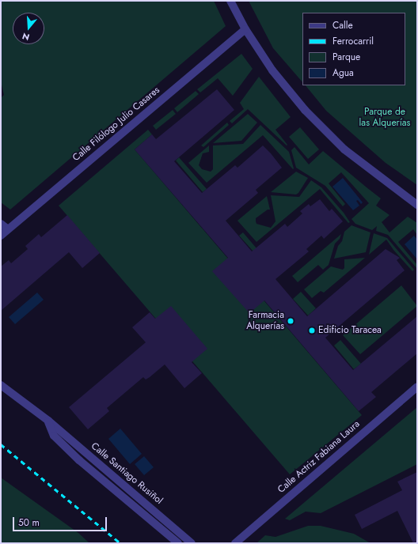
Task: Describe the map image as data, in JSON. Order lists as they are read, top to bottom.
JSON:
{
  "streets": {
    "street": ["Calle Filólogo Julio Casares", "Calle Actriz Fabiana Laura", "Calle Santiago Rusiñol"]
  },
  "parks": ["Parque de las Alquerías"],
  "places": ["Farmacia Alquerías", "Edificio Taracea"],
  "legend": [
    "Calle",
    "Ferrocarril",
    "Parque",
    "Agua"
  ],
  "scale_bar": "50 m",
  "north": "bottom"
}
